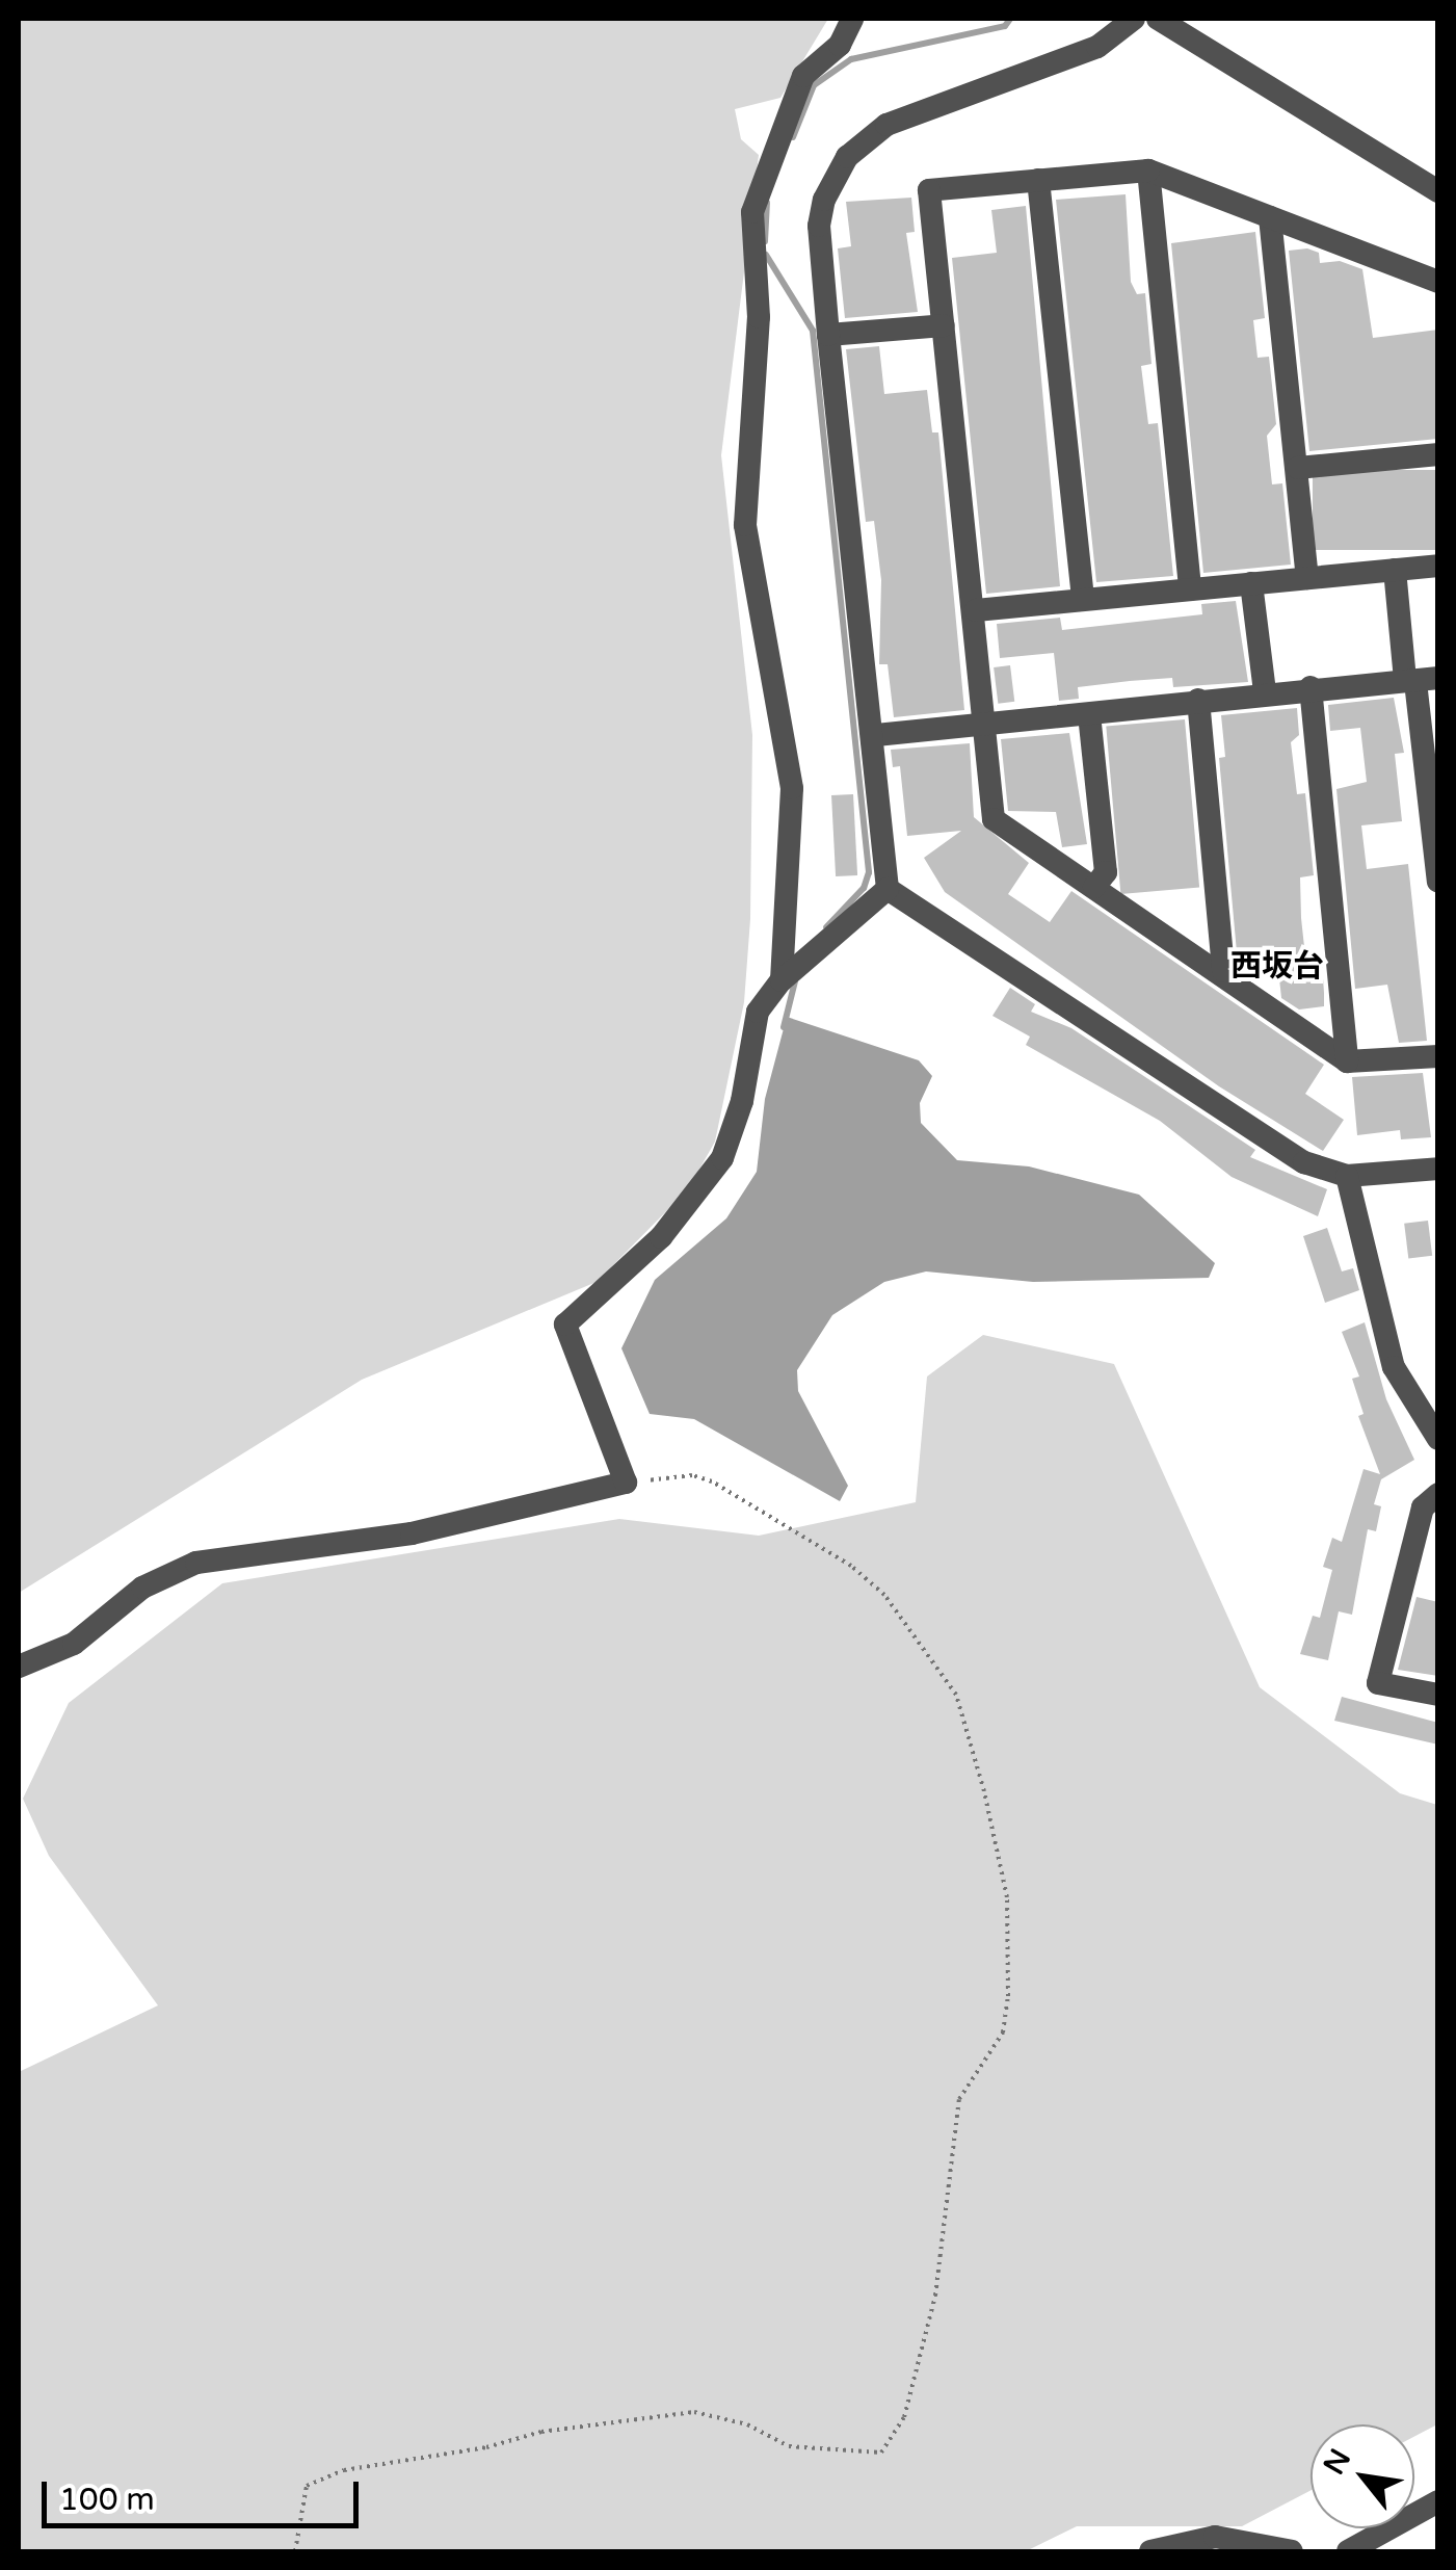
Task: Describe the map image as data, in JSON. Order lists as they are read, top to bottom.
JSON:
{
  "districts": ["西坂台"],
  "scale_bar": "100 m",
  "north": "top left"
}
